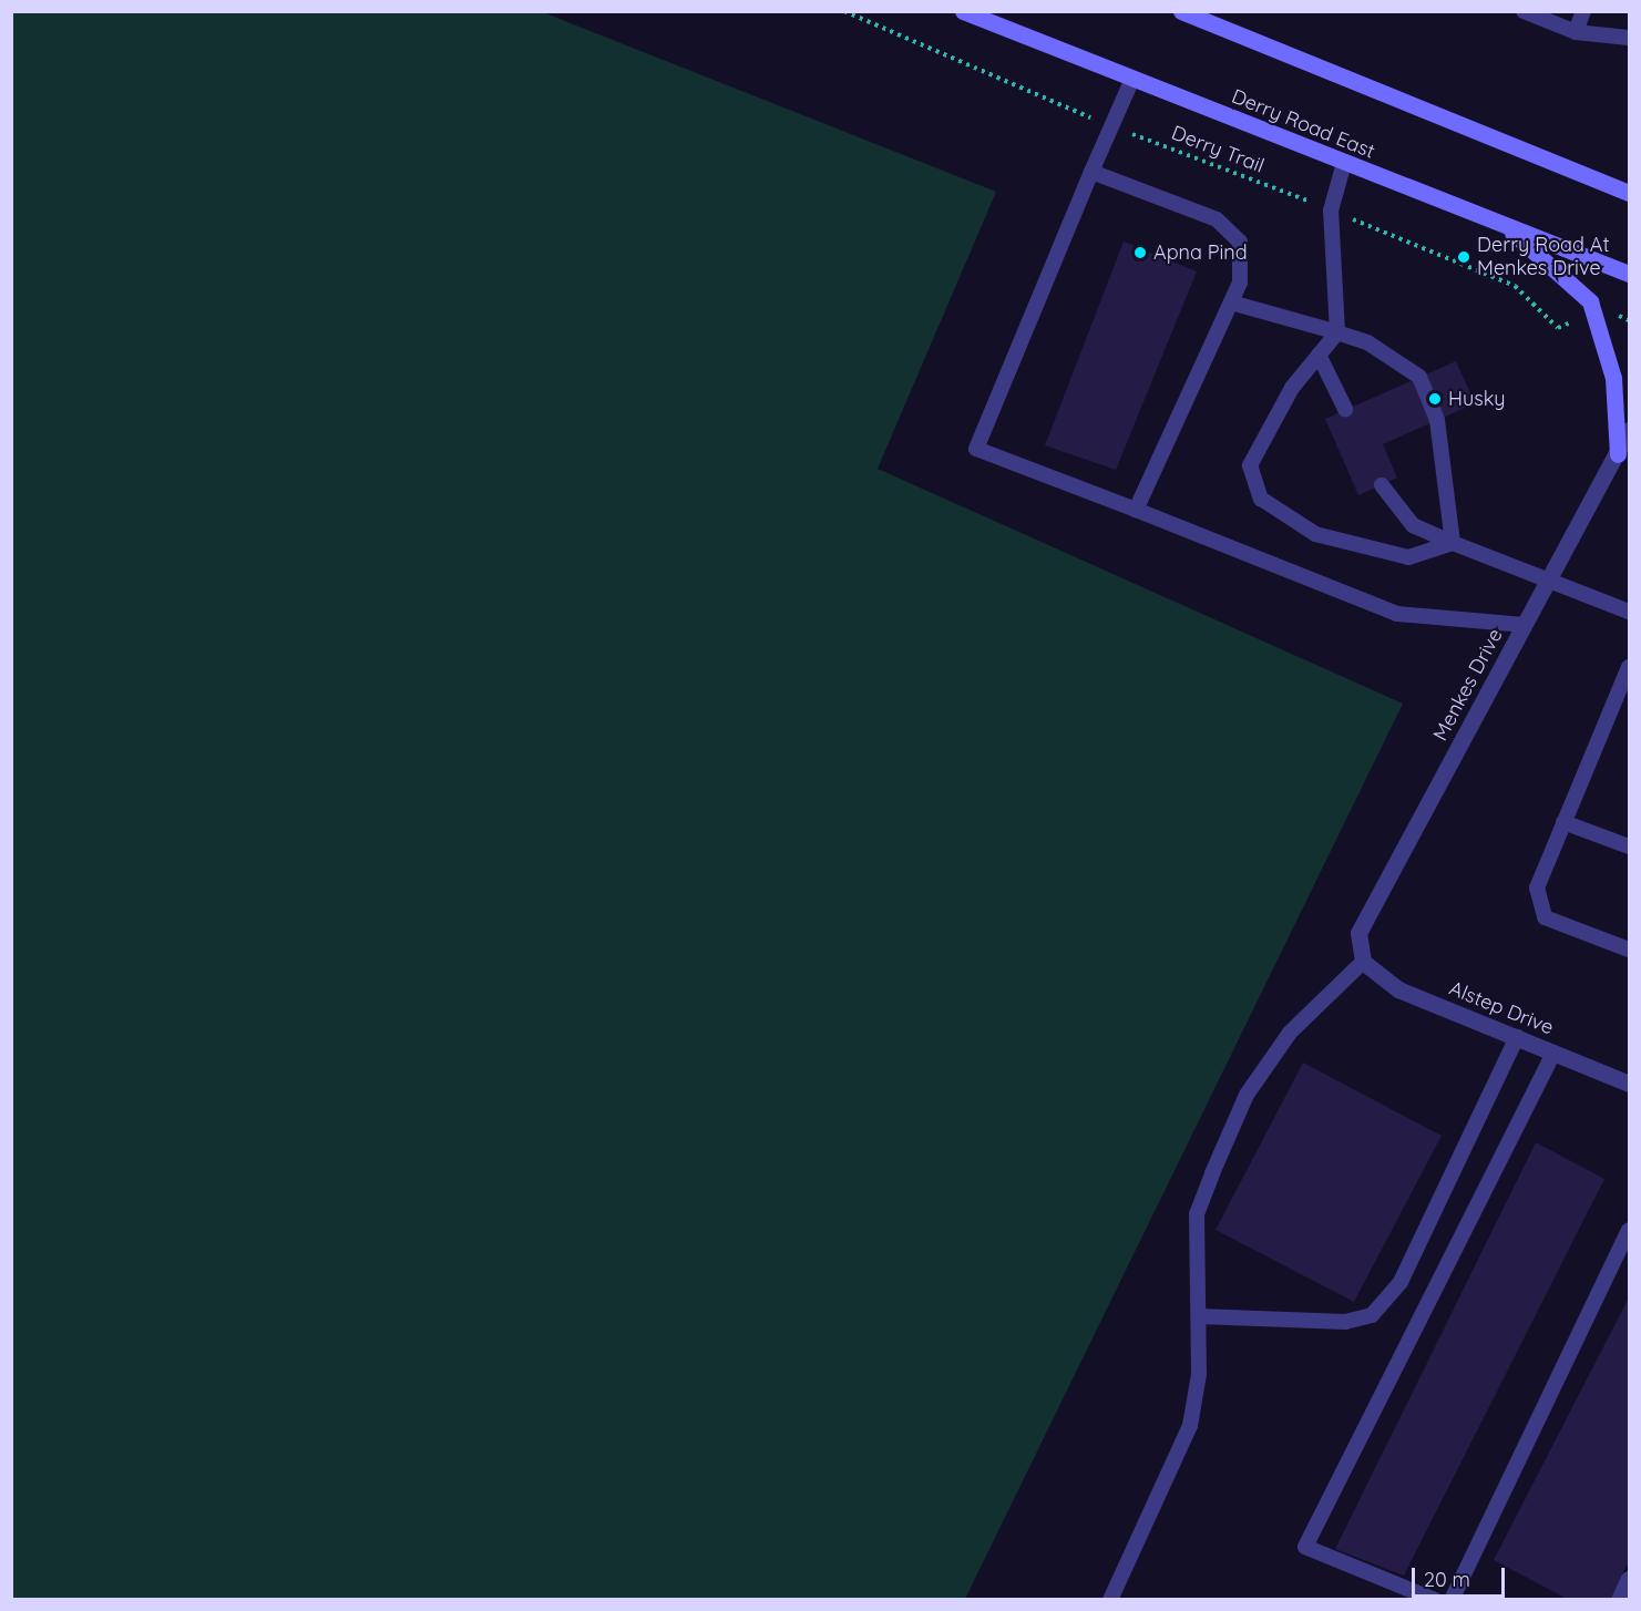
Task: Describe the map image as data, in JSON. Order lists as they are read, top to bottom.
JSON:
{
  "streets": {
    "main road": ["Derry Road East"],
    "street": ["Menkes Drive", "Alstep Drive"],
    "path": ["Derry Trail"]
  },
  "crossings": [
    ["Menkes Drive", "Alstep Drive"]
  ],
  "places": ["Apna Pind", "Derry Road At Menkes Drive", "Husky"],
  "scale_bar": "20 m"
}
